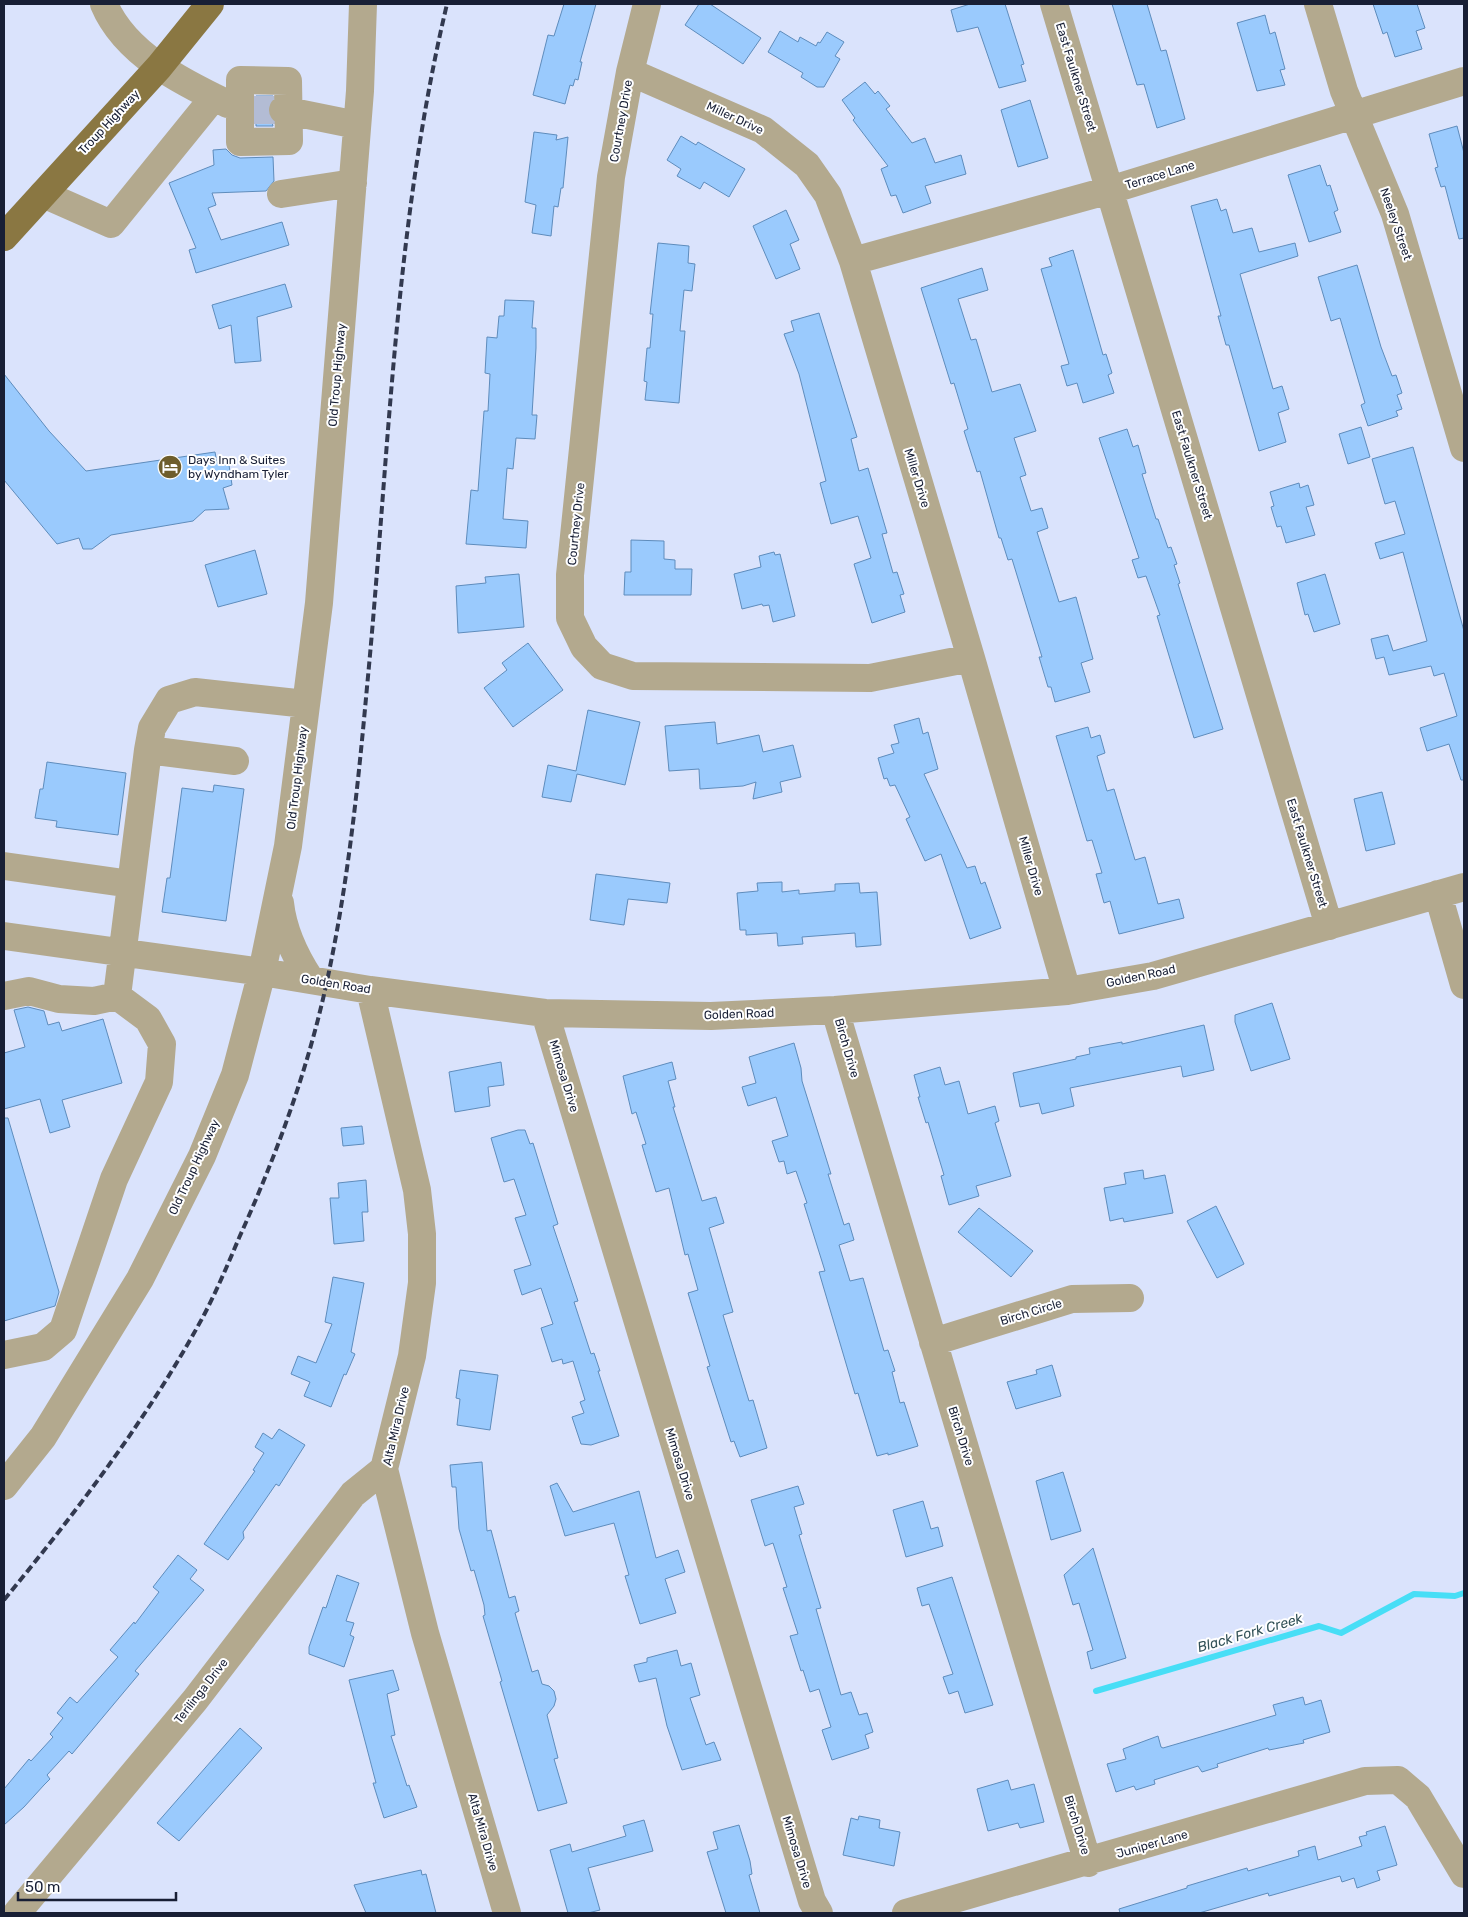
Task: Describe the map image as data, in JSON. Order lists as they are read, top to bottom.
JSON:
{
  "streets": {
    "main road": ["Troup Highway"],
    "street": [
      "East Faulkner Street",
      "Miller Drive",
      "Courtney Drive",
      "Terrace Lane",
      "Neeley Street",
      "Old Troup Highway",
      "Golden Road",
      "Birch Drive",
      "Mimosa Drive",
      "Birch Circle",
      "Alta Mira Drive",
      "Terilinga Drive",
      "Juniper Lane"
    ]
  },
  "crossings": [
    ["East Faulkner Street", "Terrace Lane"],
    ["East Faulkner Street", "Golden Road"],
    ["Miller Drive", "Courtney Drive"],
    ["Miller Drive", "Terrace Lane"],
    ["Miller Drive", "Golden Road"],
    ["Terrace Lane", "Neeley Street"],
    ["Old Troup Highway", "Golden Road"],
    ["Golden Road", "Birch Drive"],
    ["Golden Road", "Mimosa Drive"],
    ["Golden Road", "Alta Mira Drive"],
    ["Birch Drive", "Birch Circle"],
    ["Birch Drive", "Juniper Lane"],
    ["Alta Mira Drive", "Terilinga Drive"]
  ],
  "water": ["Black Fork Creek"],
  "places": {
    "hotel": ["Days Inn & Suites by Wyndham Tyler"]
  },
  "scale_bar": "50 m"
}
